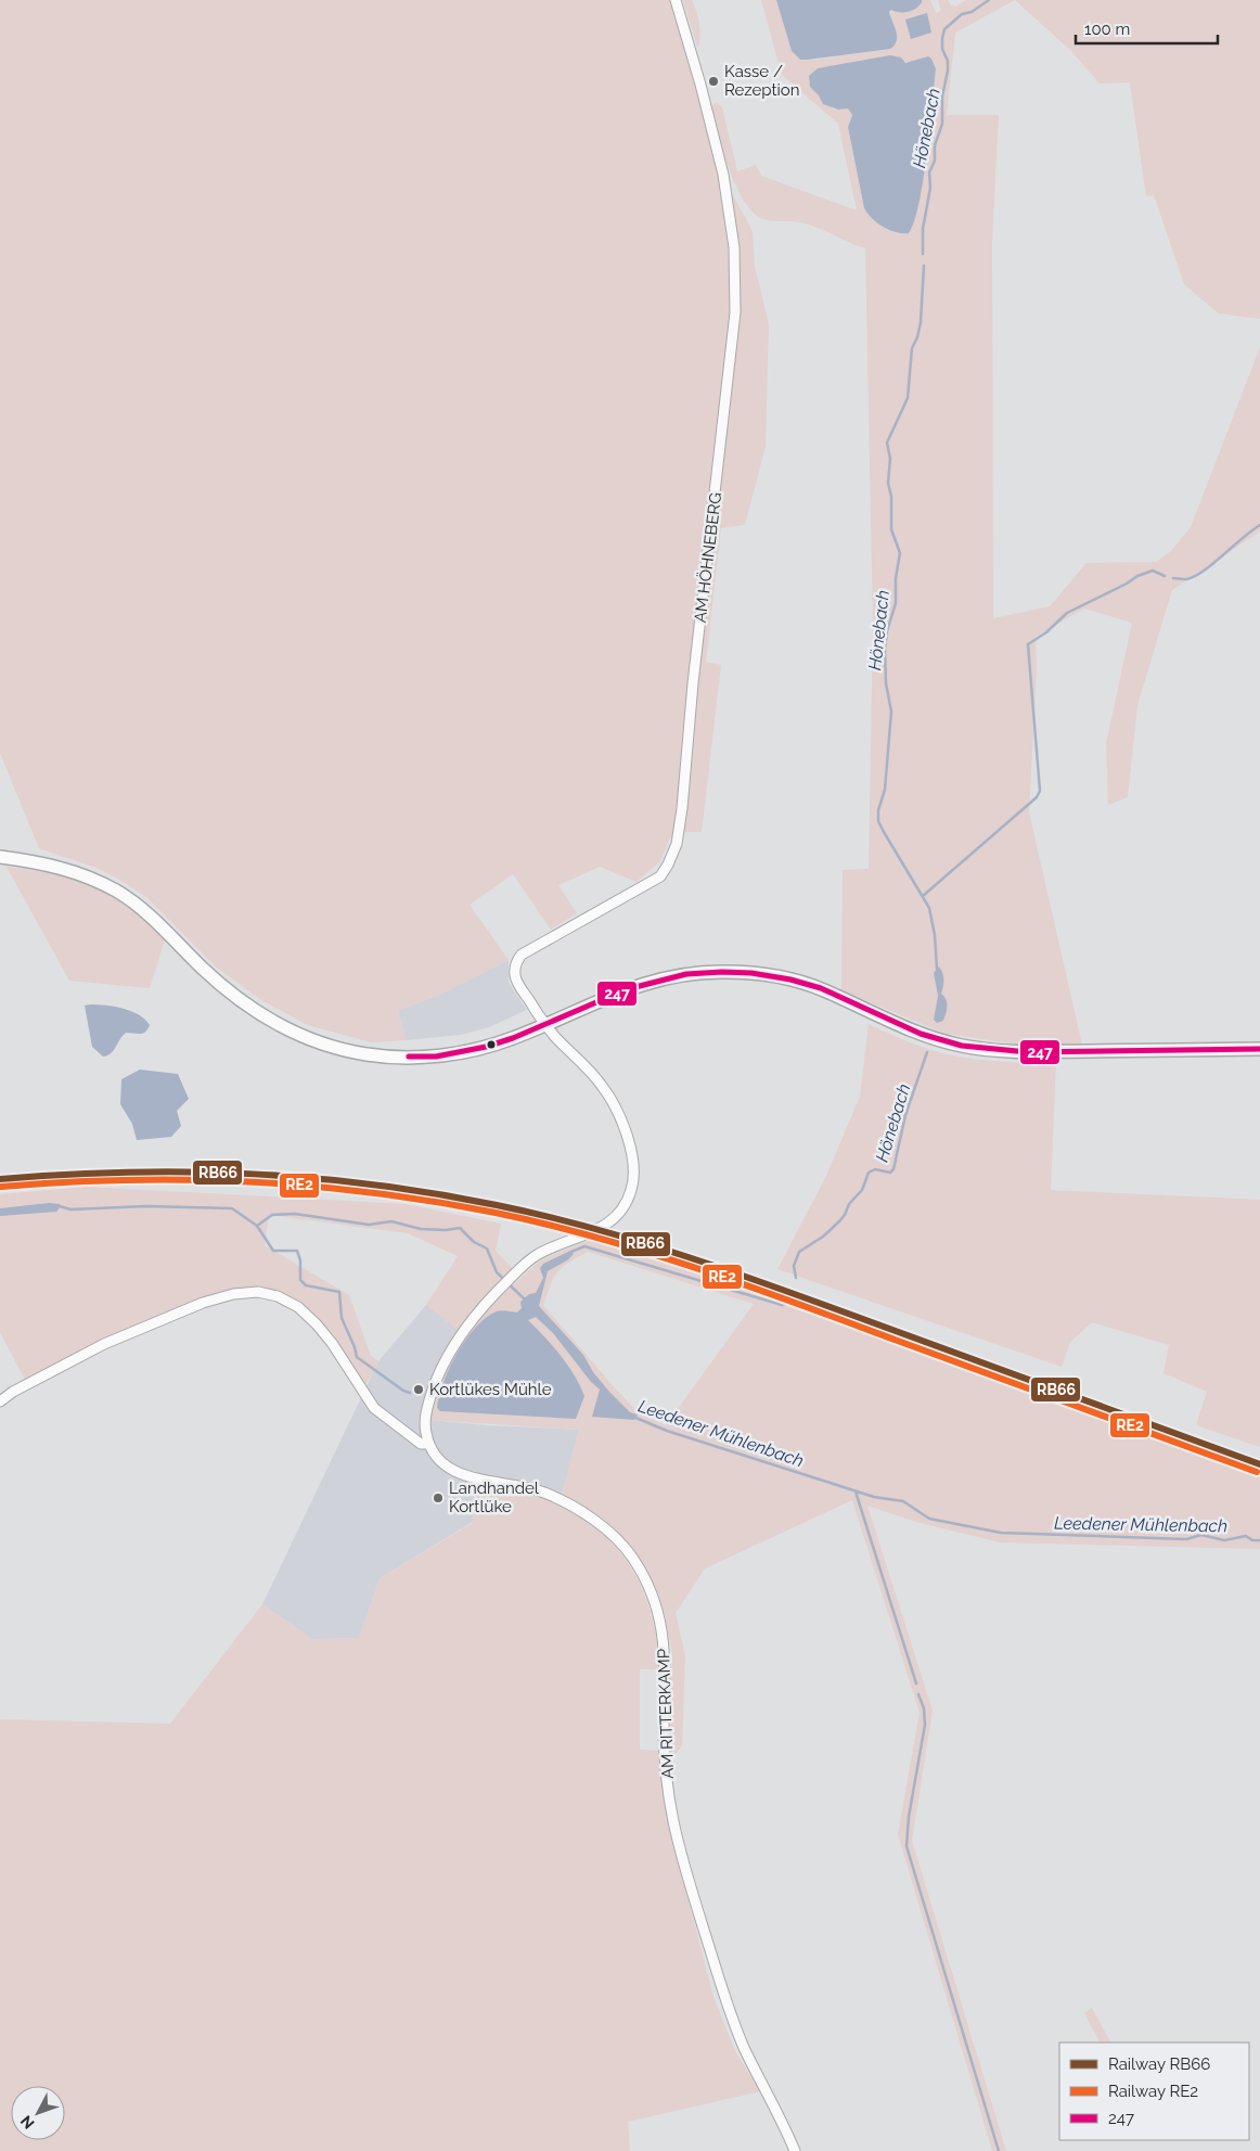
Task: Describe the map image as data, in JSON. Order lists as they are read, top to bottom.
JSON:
{
  "streets": {
    "street": ["AM HÖHNEBERG", "AM RITTERKAMP"]
  },
  "water": ["Hönebach", "Leedener Mühlenbach"],
  "places": ["Kasse / Rezeption", "Kortlükes Mühle", "Landhandel Kortlüke"],
  "lines": ["transit line 247", "rail line RB66", "rail line RE2"],
  "legend": ["Railway RB66", "Railway RE2", "247"],
  "scale_bar": "100 m",
  "north": "bottom left"
}
